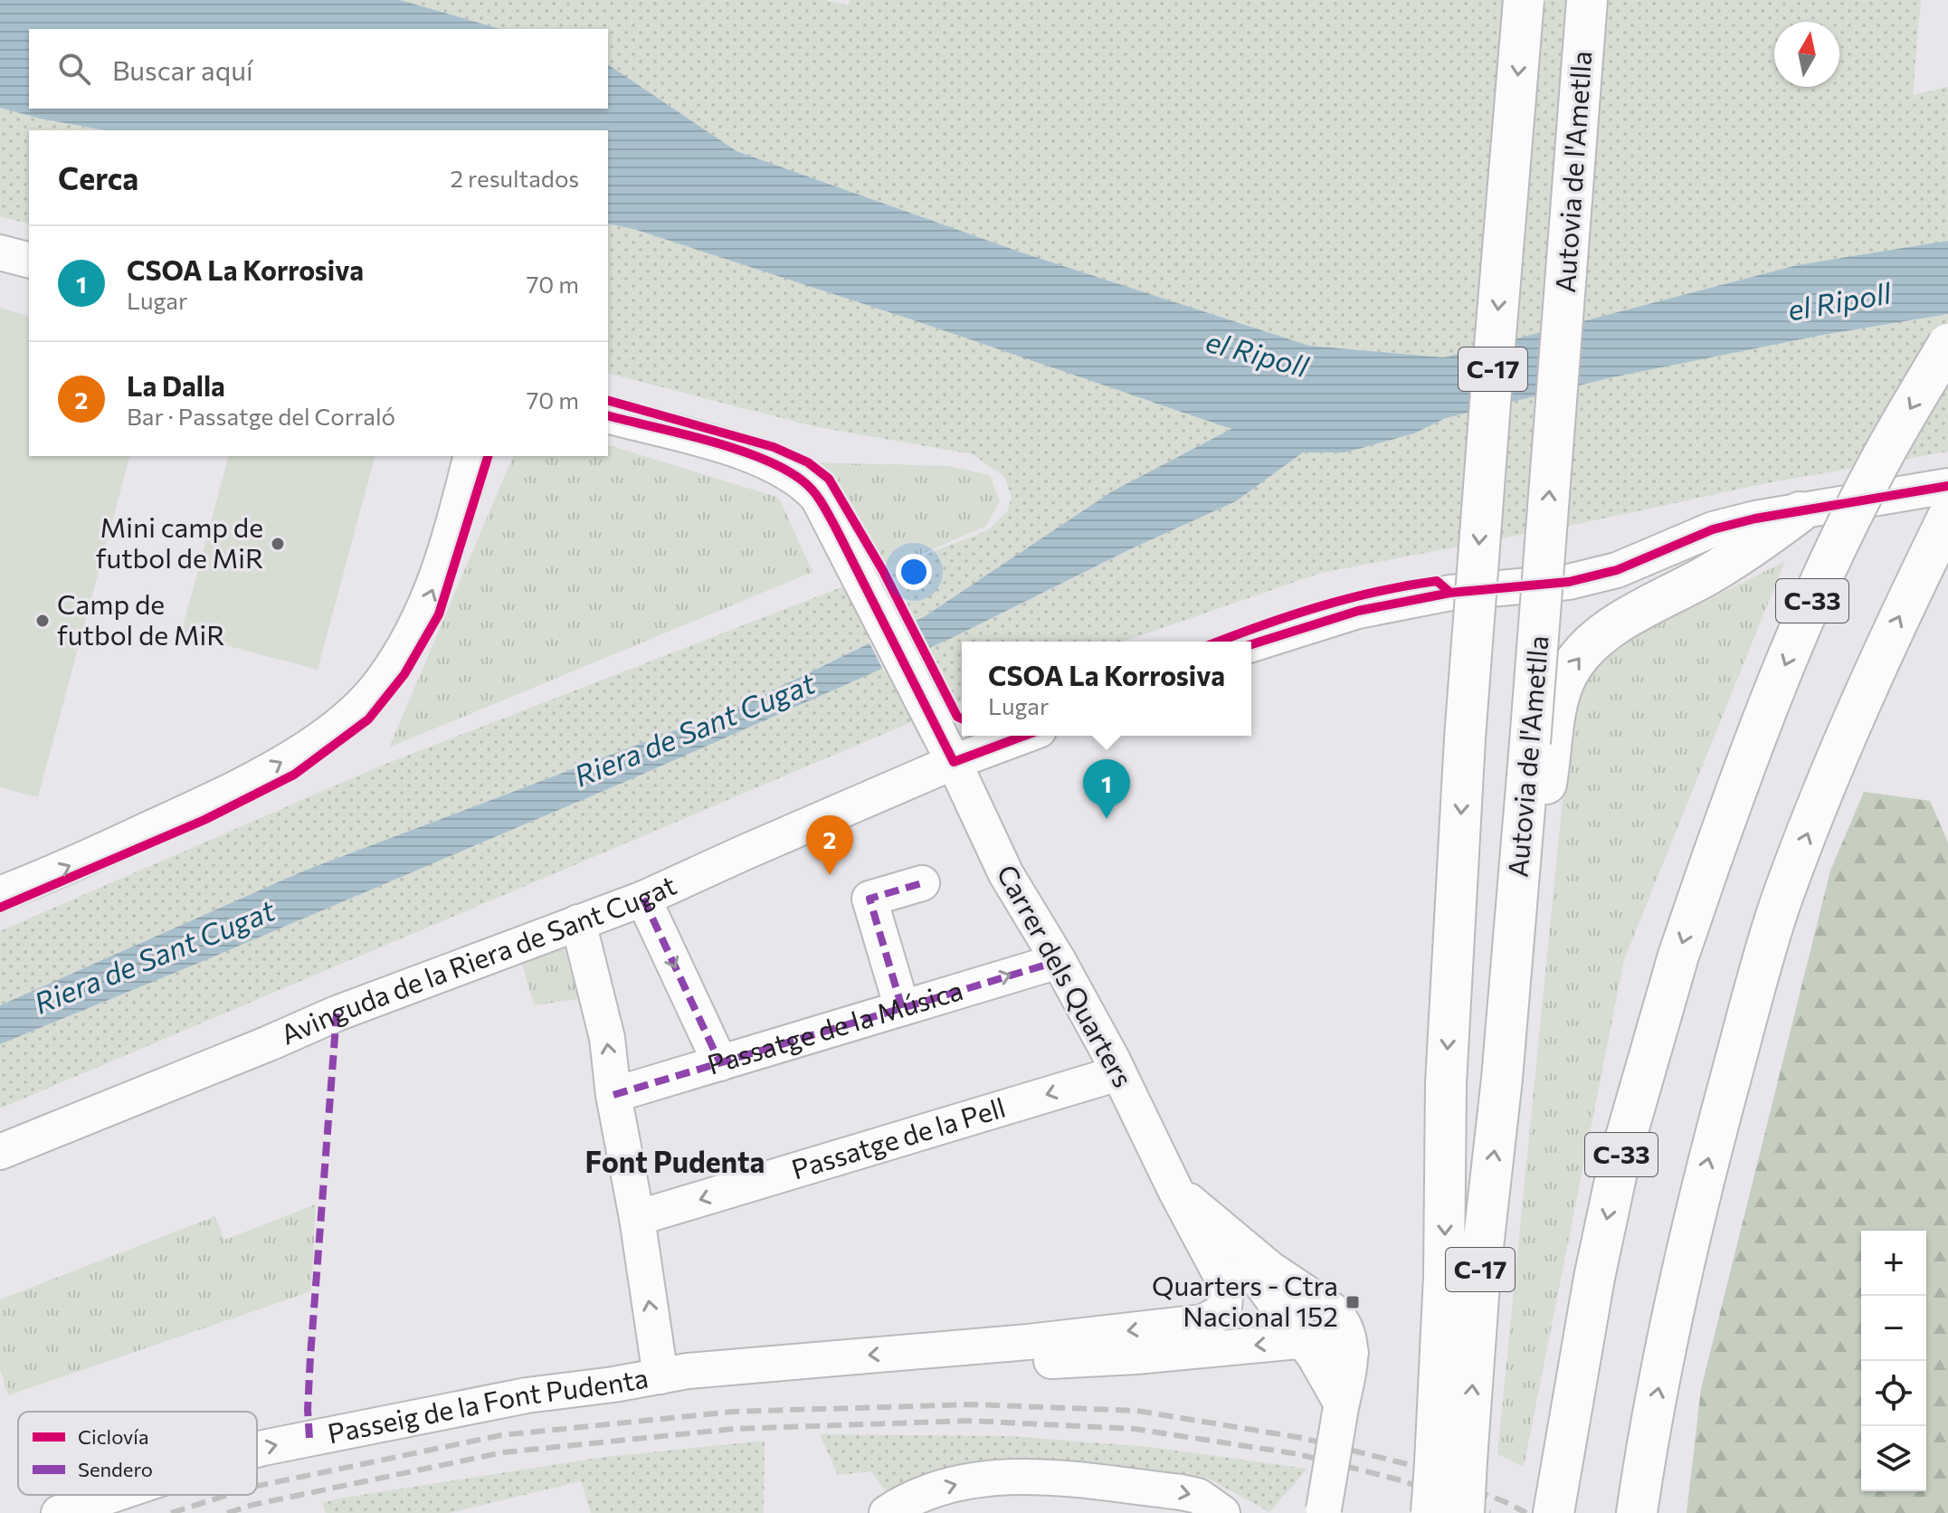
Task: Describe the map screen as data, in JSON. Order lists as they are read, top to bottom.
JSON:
{
  "streets": {
    "highway": ["Autovia de l'Ametlla", "C-17", "C-33"],
    "street": [
      "Avinguda de la Riera de Sant Cugat",
      "Carrer dels Quarters",
      "Passatge de la Música",
      "Passatge de la Pell",
      "Passeig de la Font Pudenta"
    ]
  },
  "crossings": [
    ["Avinguda de la Riera de Sant Cugat", "Carrer dels Quarters"],
    ["Carrer dels Quarters", "Passatge de la Música"],
    ["Carrer dels Quarters", "Passatge de la Pell"],
    ["Carrer dels Quarters", "Passeig de la Font Pudenta"]
  ],
  "one_way": ["Passatge de la Música", "Passatge de la Pell"],
  "districts": ["Font Pudenta"],
  "water": ["el Ripoll", "Riera de Sant Cugat"],
  "places": {
    "other": ["Mini camp de futbol de MiR", "Camp de futbol de MiR"],
    "transit": ["Quarters - Ctra Nacional 152"]
  },
  "legend": ["Ciclovía", "Sendero"],
  "north": "top",
  "page": {
    "search": "Buscar aquí",
    "heading": ["Cerca", "2 resultados"],
    "list": [
      {
        "mark": "1",
        "name": "CSOA La Korrosiva",
        "note": "Lugar",
        "value": "70 m"
      },
      {
        "mark": "2",
        "name": "La Dalla",
        "note": "Bar · Passatge del Corraló",
        "value": "70 m"
      }
    ],
    "popup": ["CSOA La Korrosiva", "Lugar"],
    "pins": ["1", "2"],
    "map_buttons": ["+", "−"]
  }
}
